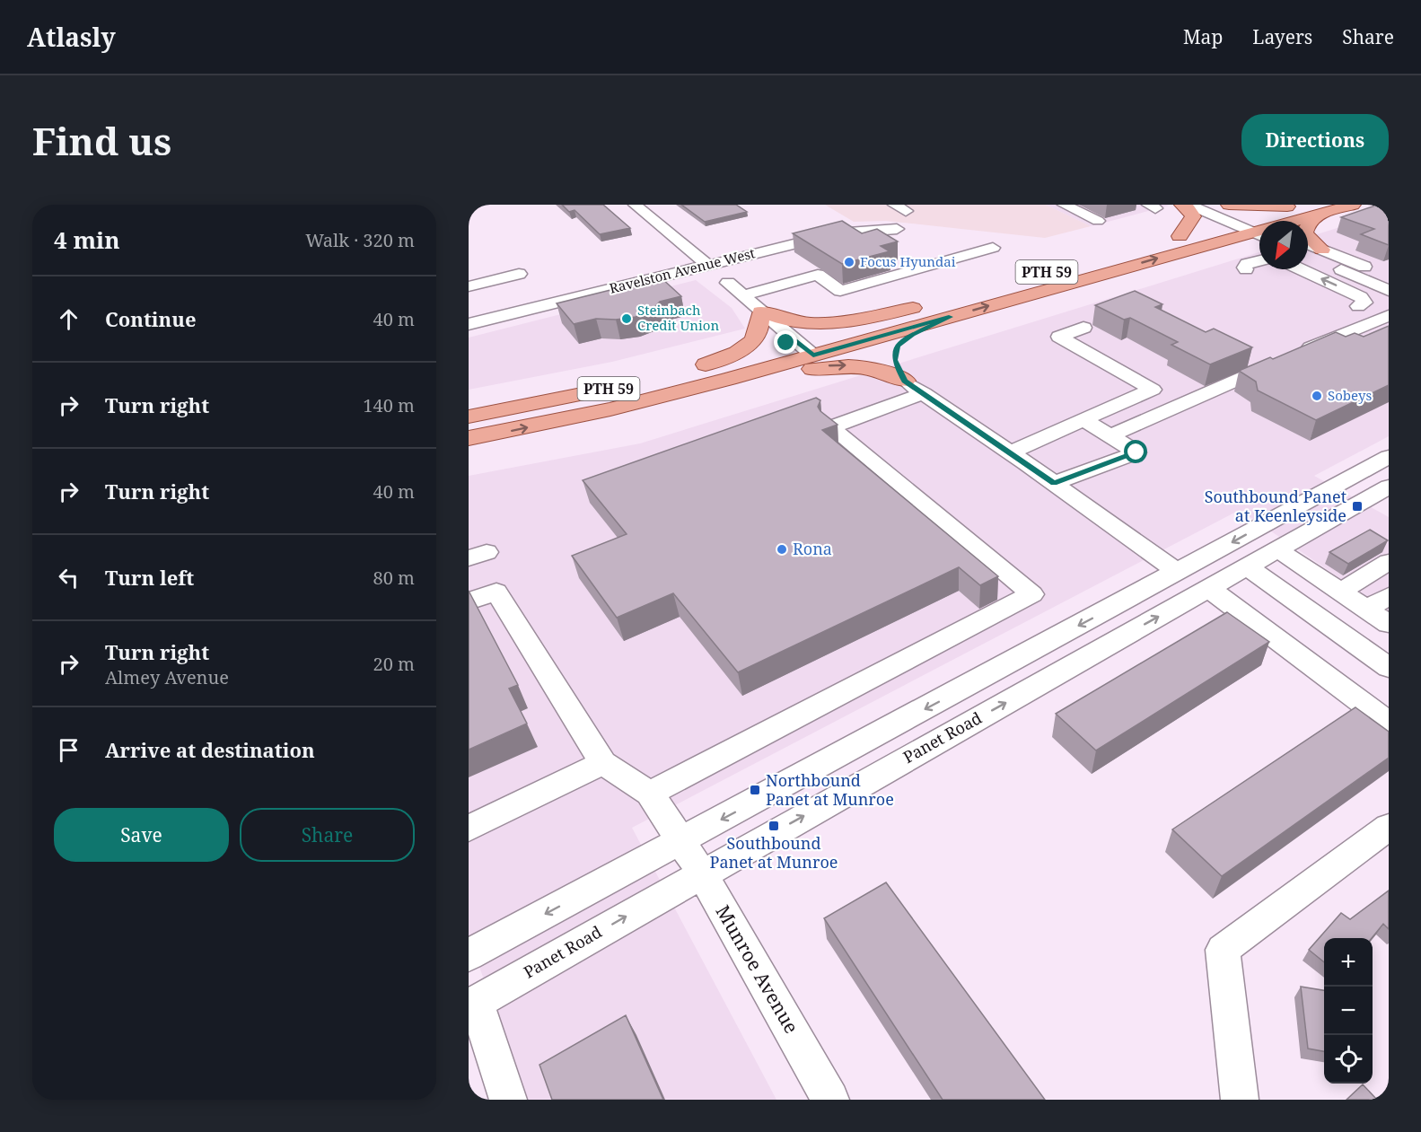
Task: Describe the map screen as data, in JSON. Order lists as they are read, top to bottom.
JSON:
{
  "streets": {
    "main road": ["PTH 59"],
    "street": ["Ravelston Avenue West", "Panet Road", "Munroe Avenue"]
  },
  "crossings": [
    ["Panet Road", "Munroe Avenue"]
  ],
  "places": {
    "other": [
      "Focus Hyundai",
      "Steinbach Credit Union",
      "Sobeys",
      "Rona"
    ],
    "transit": ["Southbound Panet at Keenleyside", "Northbound Panet at Munroe", "Southbound Panet at Munroe"]
  },
  "north": "bottom left",
  "page": {
    "header": "Atlasly",
    "nav": ["Map", "Layers", "Share"],
    "buttons": [
      "Directions",
      ["Save", "Share"]
    ],
    "title": "Find us",
    "heading": ["4 min", "Walk · 320 m"],
    "list": [
      ["Continue", "40 m"],
      ["Turn right", "140 m"],
      ["Turn right", "40 m"],
      ["Turn left", "80 m"],
      ["Turn right", "Almey Avenue", "20 m"],
      "Arrive at destination"
    ],
    "map_buttons": ["+", "−"]
  }
}
